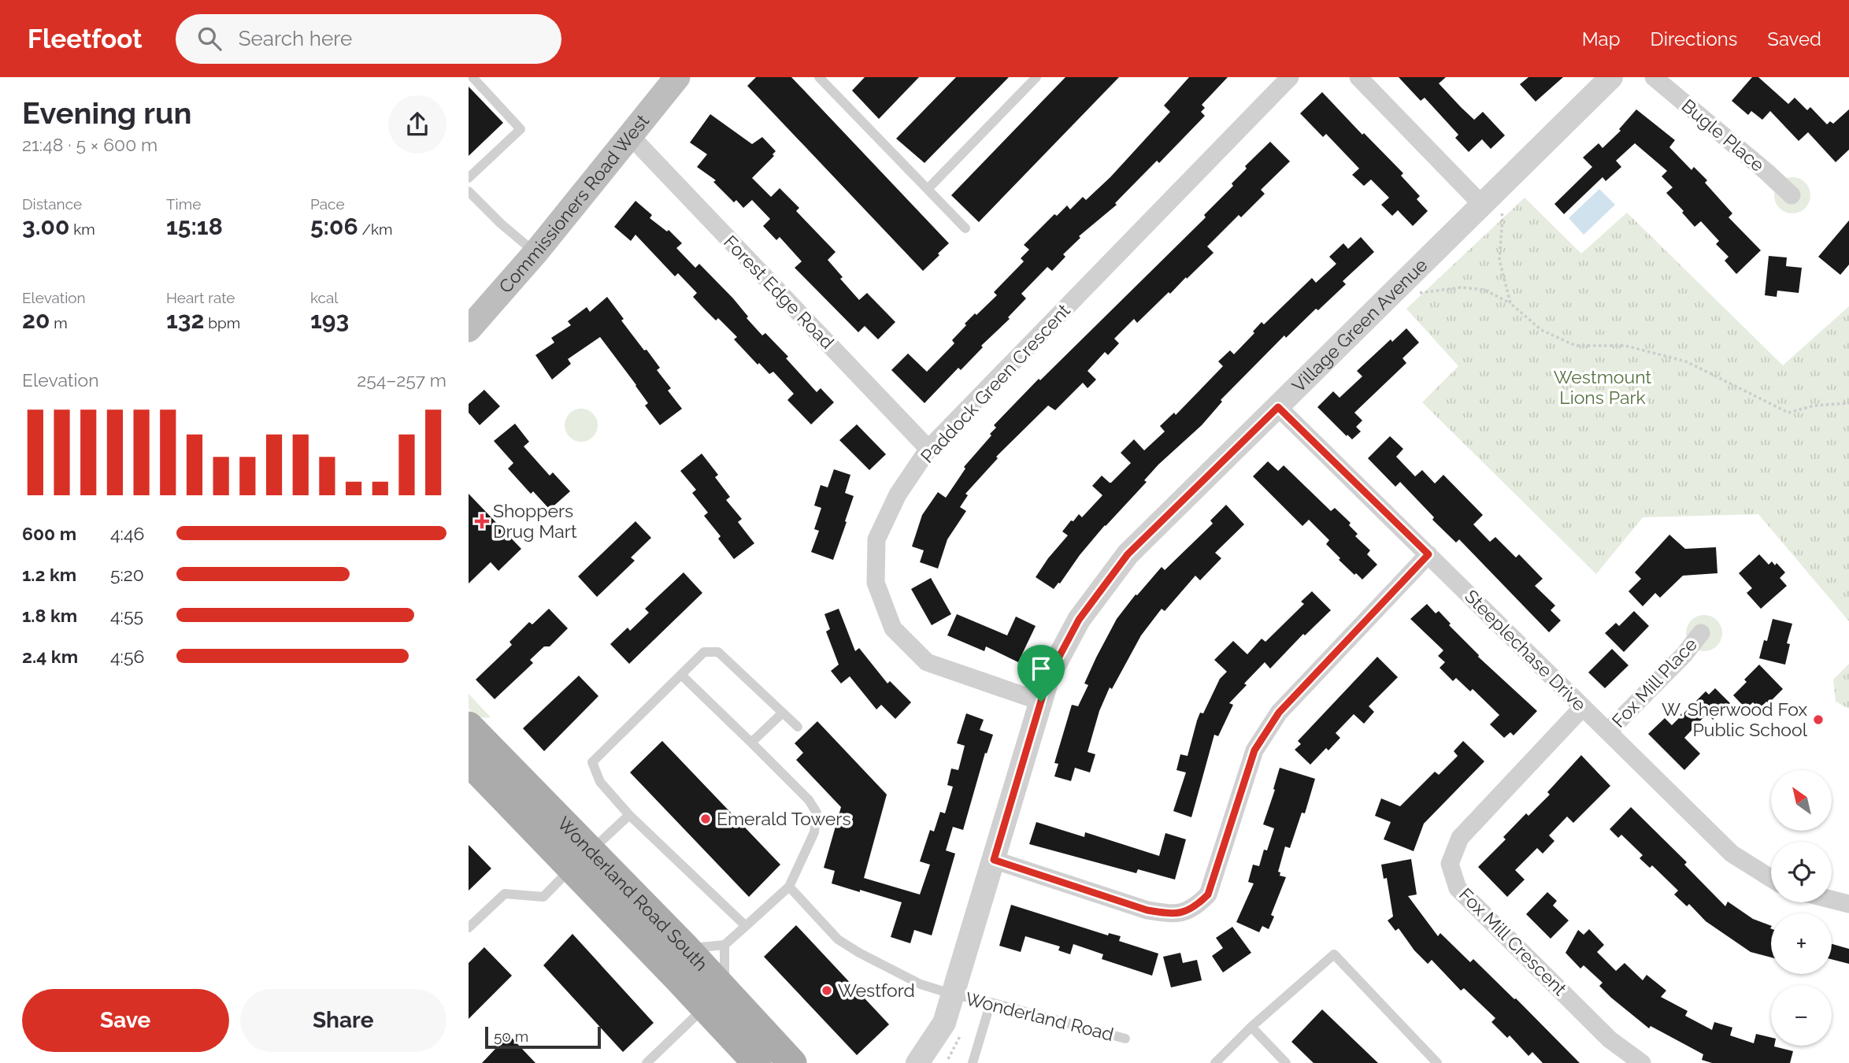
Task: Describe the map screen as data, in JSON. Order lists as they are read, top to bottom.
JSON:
{
  "streets": {
    "main road": ["Commissioners Road West", "Wonderland Road South"],
    "street": [
      "Bugle Place",
      "Forest Edge Road",
      "Village Green Avenue",
      "Paddock Green Crescent",
      "Steeplechase Drive",
      "Fox Mill Place",
      "Fox Mill Crescent"
    ],
    "lane": ["Wonderland Road"]
  },
  "crossings": [
    ["Commissioners Road West", "Forest Edge Road"],
    ["Forest Edge Road", "Paddock Green Crescent"],
    ["Village Green Avenue", "Paddock Green Crescent"],
    ["Village Green Avenue", "Steeplechase Drive"],
    ["Village Green Avenue", "Wonderland Road"],
    ["Steeplechase Drive", "Fox Mill Place"],
    ["Steeplechase Drive", "Fox Mill Crescent"]
  ],
  "parks": ["Westmount Lions Park"],
  "places": {
    "health": ["Shoppers Drug Mart"],
    "other": ["W. Sherwood Fox Public School", "Emerald Towers", "Westford"]
  },
  "scale_bar": "50 m",
  "north": "top left",
  "page": {
    "header": "Fleetfoot",
    "search": "Search here",
    "nav": ["Map", "Directions", "Saved"],
    "heading": ["Evening run", "21:48 · 5 × 600 m"],
    "stats": [
      ["Distance", "3.00 km"],
      ["Time", "15:18"],
      ["Pace", "5:06 /km"],
      ["Elevation", "20 m"],
      ["Heart rate", "132 bpm"],
      ["kcal", "193"]
    ],
    "chart": ["Elevation", "254–257 m"],
    "list": [
      {
        "name": "600 m",
        "note": "4:46"
      },
      {
        "name": "1.2 km",
        "note": "5:20"
      },
      {
        "name": "1.8 km",
        "note": "4:55"
      },
      {
        "name": "2.4 km",
        "note": "4:56"
      }
    ],
    "map_buttons": ["+", "−"],
    "buttons": ["Save", "Share"],
    "scale": "50 m"
  }
}
